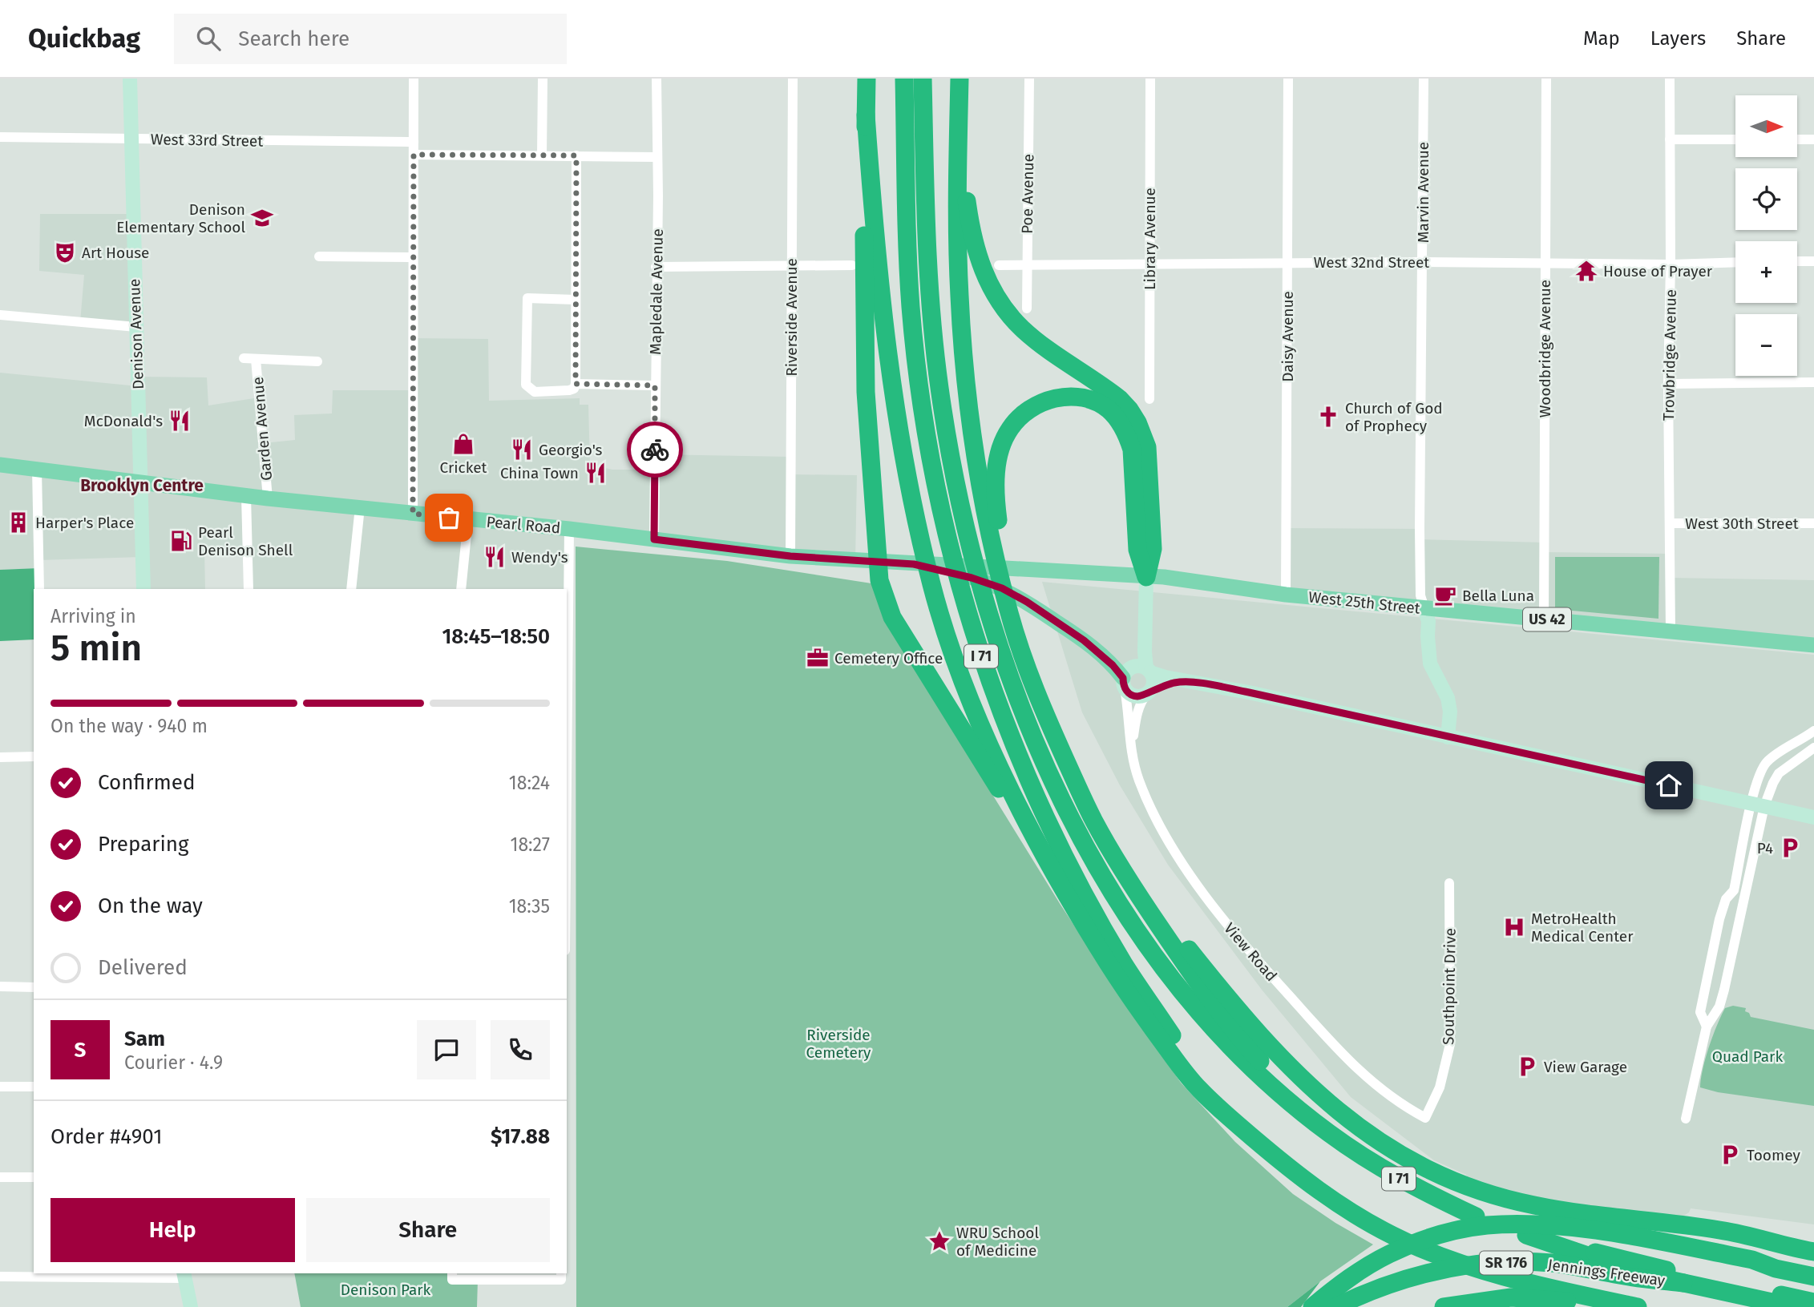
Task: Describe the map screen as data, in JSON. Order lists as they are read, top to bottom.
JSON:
{
  "streets": {
    "highway": ["I 71", "SR 176", "Jennings Freeway"],
    "main road": ["Pearl Road", "West 25th Street", "US 42"],
    "street": [
      "West 33rd Street",
      "Marvin Avenue",
      "Poe Avenue",
      "Library Avenue",
      "West 32nd Street",
      "Mapledale Avenue",
      "Riverside Avenue",
      "Denison Avenue",
      "Daisy Avenue",
      "Woodbridge Avenue",
      "Trowbridge Avenue",
      "Garden Avenue",
      "West 30th Street",
      "View Road",
      "Southpoint Drive"
    ]
  },
  "crossings": [
    ["West 33rd Street", "Denison Avenue"],
    ["Marvin Avenue", "West 32nd Street"],
    ["Marvin Avenue", "West 25th Street"],
    ["Poe Avenue", "West 32nd Street"],
    ["Library Avenue", "West 32nd Street"],
    ["West 32nd Street", "Daisy Avenue"],
    ["West 32nd Street", "Woodbridge Avenue"],
    ["West 32nd Street", "Trowbridge Avenue"],
    ["Mapledale Avenue", "Pearl Road"],
    ["Riverside Avenue", "Pearl Road"],
    ["Denison Avenue", "Pearl Road"],
    ["Daisy Avenue", "West 25th Street"],
    ["Woodbridge Avenue", "West 25th Street"],
    ["Trowbridge Avenue", "West 30th Street"],
    ["Trowbridge Avenue", "West 25th Street"],
    ["Garden Avenue", "Pearl Road"],
    ["Pearl Road", "West 25th Street"],
    ["View Road", "Southpoint Drive"]
  ],
  "districts": ["Brooklyn Centre"],
  "parks": ["Riverside Cemetery", "Quad Park", "Denison Park"],
  "places": {
    "school or university": ["Denison Elementary School"],
    "theatre": ["Art House"],
    "temple": ["House of Prayer"],
    "church": ["Church of God of Prophecy"],
    "restaurant": [
      "McDonald's",
      "Georgio's",
      "China Town",
      "Wendy's"
    ],
    "shop": ["Cricket"],
    "building": ["Harper's Place"],
    "fuel station": ["Pearl Denison Shell"],
    "cafe": ["Bella Luna"],
    "office": ["Cemetery Office"],
    "parking": ["P4", "View Garage", "Toomey"],
    "hospital": ["MetroHealth Medical Center"],
    "place": ["WRU School of Medicine"]
  },
  "north": "right",
  "page": {
    "header": "Quickbag",
    "search": "Search here",
    "nav": ["Map", "Layers", "Share"],
    "map_buttons": ["+", "−"],
    "heading": ["5 min", "Arriving in", "18:45–18:50"],
    "panel": [
      "Sam",
      "Courier · 4.9",
      "Order #4901",
      "$17.88"
    ],
    "bar": "On the way · 940 m",
    "list": [
      ["Confirmed", "18:24"],
      ["Preparing", "18:27"],
      ["On the way", "18:35"],
      "Delivered"
    ],
    "round": "S",
    "buttons": ["Help", "Share"]
  }
}
